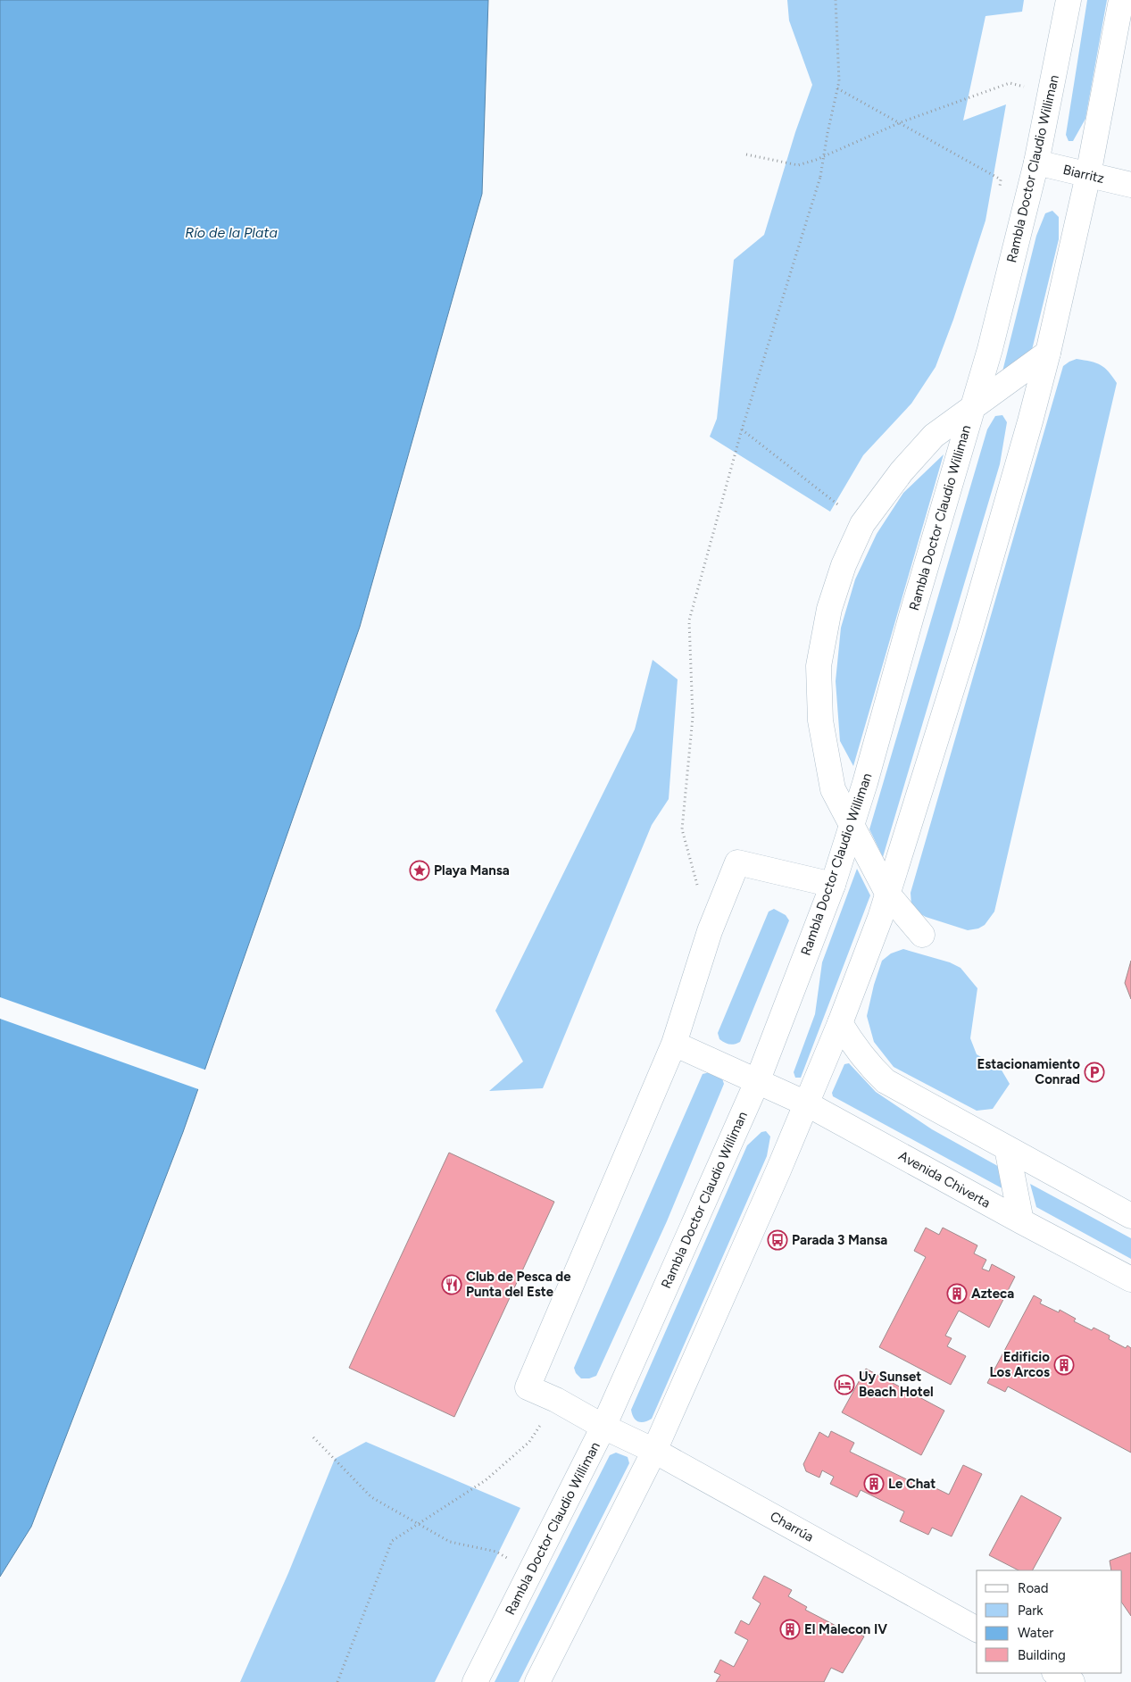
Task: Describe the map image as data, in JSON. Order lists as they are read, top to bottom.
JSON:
{
  "streets": {
    "main road": [
      "Rambla Doctor Claudio Williman",
      "Biarritz",
      "Avenida Chiverta",
      "Charrúa"
    ]
  },
  "crossings": [
    ["Rambla Doctor Claudio Williman", "Biarritz"],
    ["Rambla Doctor Claudio Williman", "Avenida Chiverta"],
    ["Rambla Doctor Claudio Williman", "Charrúa"],
    ["Avenida Chiverta", "Charrúa"]
  ],
  "water": ["Río de la Plata"],
  "places": {
    "place": ["Playa Mansa"],
    "parking": ["Estacionamiento Conrad"],
    "bus stop": ["Parada 3 Mansa"],
    "restaurant": ["Club de Pesca de Punta del Este"],
    "building": [
      "Azteca",
      "Edificio Los Arcos",
      "Le Chat",
      "El Malecon IV"
    ],
    "hotel": ["Uy Sunset Beach Hotel"]
  },
  "legend": [
    "Road",
    "Park",
    "Water",
    "Building"
  ]
}
